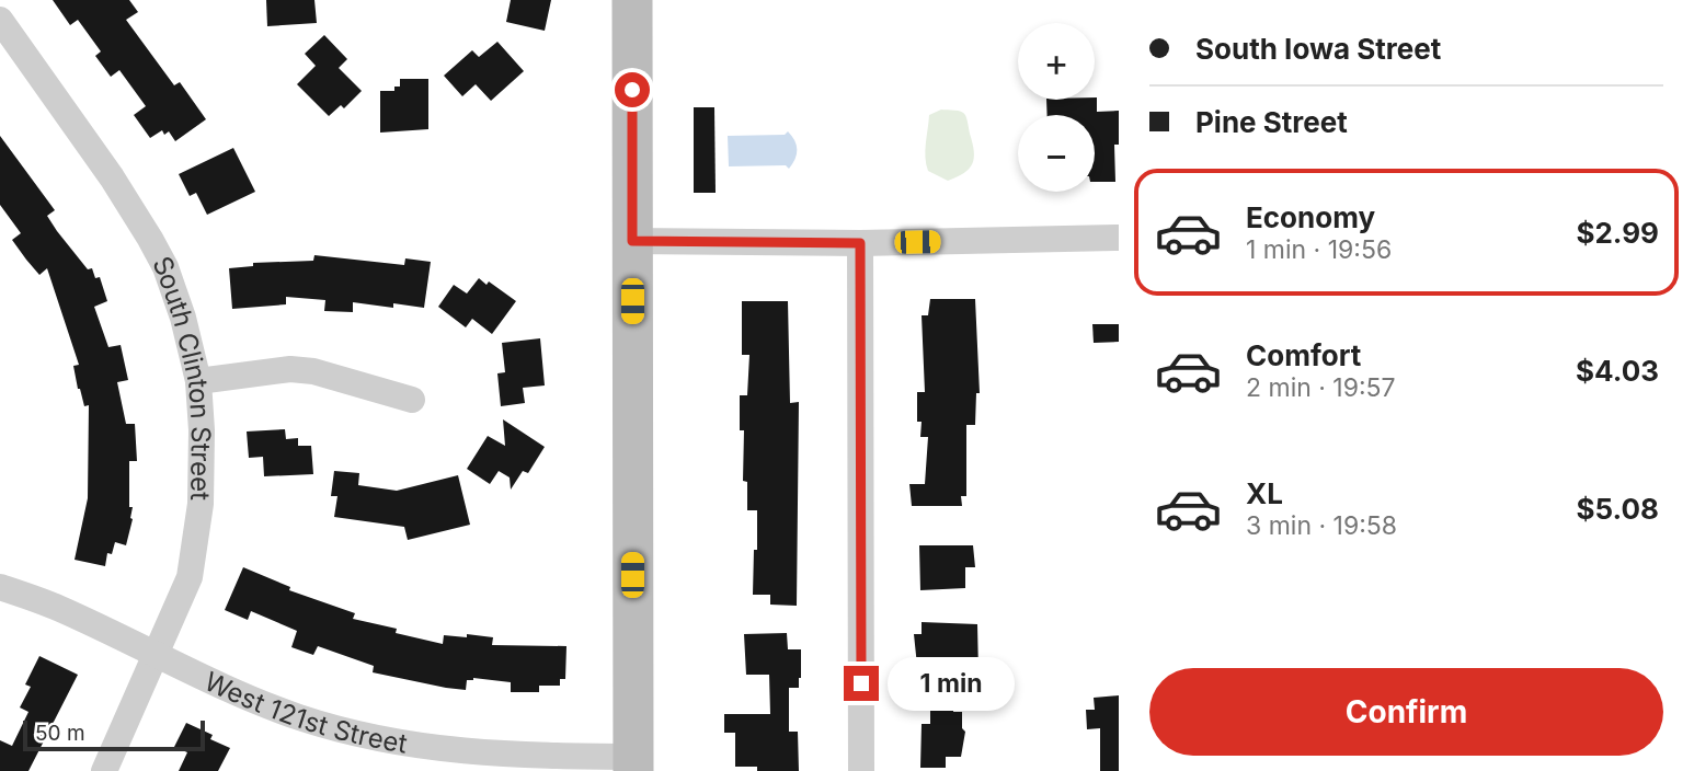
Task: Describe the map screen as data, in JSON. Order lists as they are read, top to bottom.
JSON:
{
  "streets": {
    "street": ["South Clinton Street", "West 121st Street"]
  },
  "crossings": [
    ["South Clinton Street", "West 121st Street"]
  ],
  "scale_bar": "50 m",
  "page": {
    "banner": ["South Iowa Street", "Pine Street"],
    "map_buttons": ["+", "−"],
    "list": [
      {
        "name": "Economy",
        "note": "1 min · 19:56",
        "value": "$2.99"
      },
      {
        "name": "Comfort",
        "note": "2 min · 19:57",
        "value": "$4.03"
      },
      {
        "name": "XL",
        "note": "3 min · 19:58",
        "value": "$5.08"
      }
    ],
    "buttons": "Confirm",
    "bubble": "1 min",
    "scale": "50 m"
  }
}
